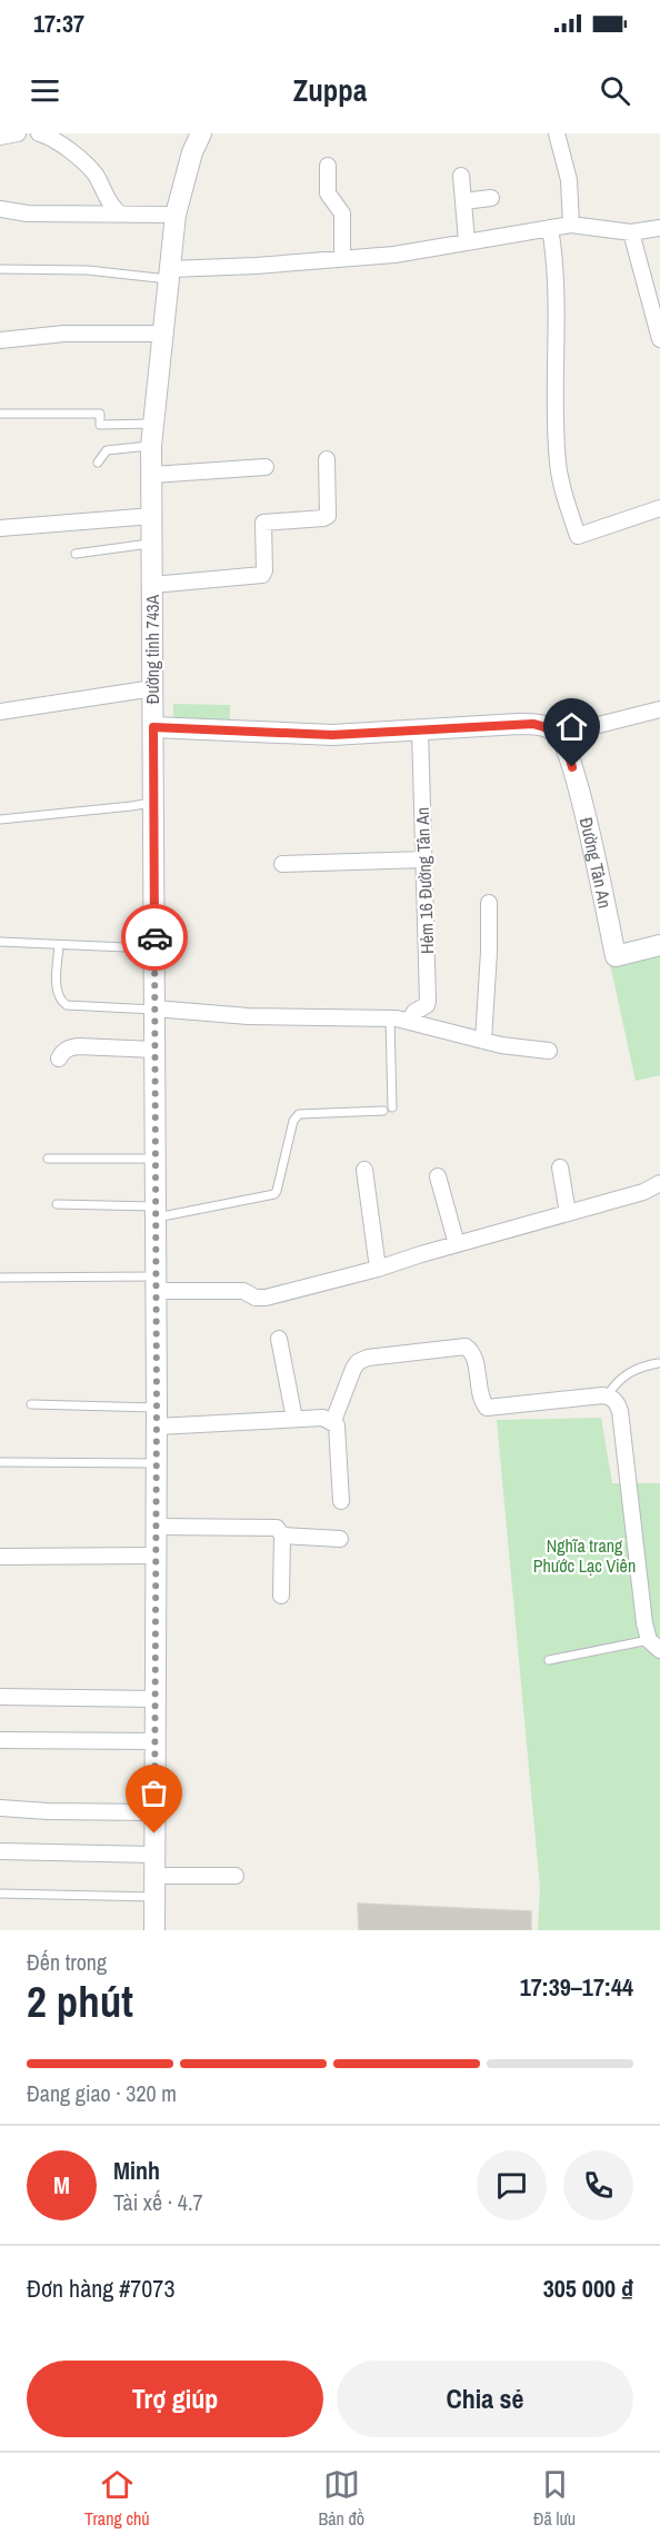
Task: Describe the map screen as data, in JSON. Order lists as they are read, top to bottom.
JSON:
{
  "streets": {
    "main road": ["Đường tỉnh 743A", "Đường Tân An"],
    "street": ["Hẻm 16 Đường Tân An"]
  },
  "parks": ["Nghĩa trang Phước Lạc Viên"],
  "page": {
    "status": "17:37",
    "header": "Zuppa",
    "heading": ["2 phút", "Đến trong", "17:39–17:44"],
    "panel": [
      "Minh",
      "Tài xế · 4.7",
      "Đơn hàng #7073",
      "305 000 ₫"
    ],
    "bar": "Đang giao · 320 m",
    "round": "M",
    "buttons": ["Trợ giúp", "Chia sẻ"],
    "tabs": ["Trang chủ", "Bản đồ", "Đã lưu"]
  }
}
